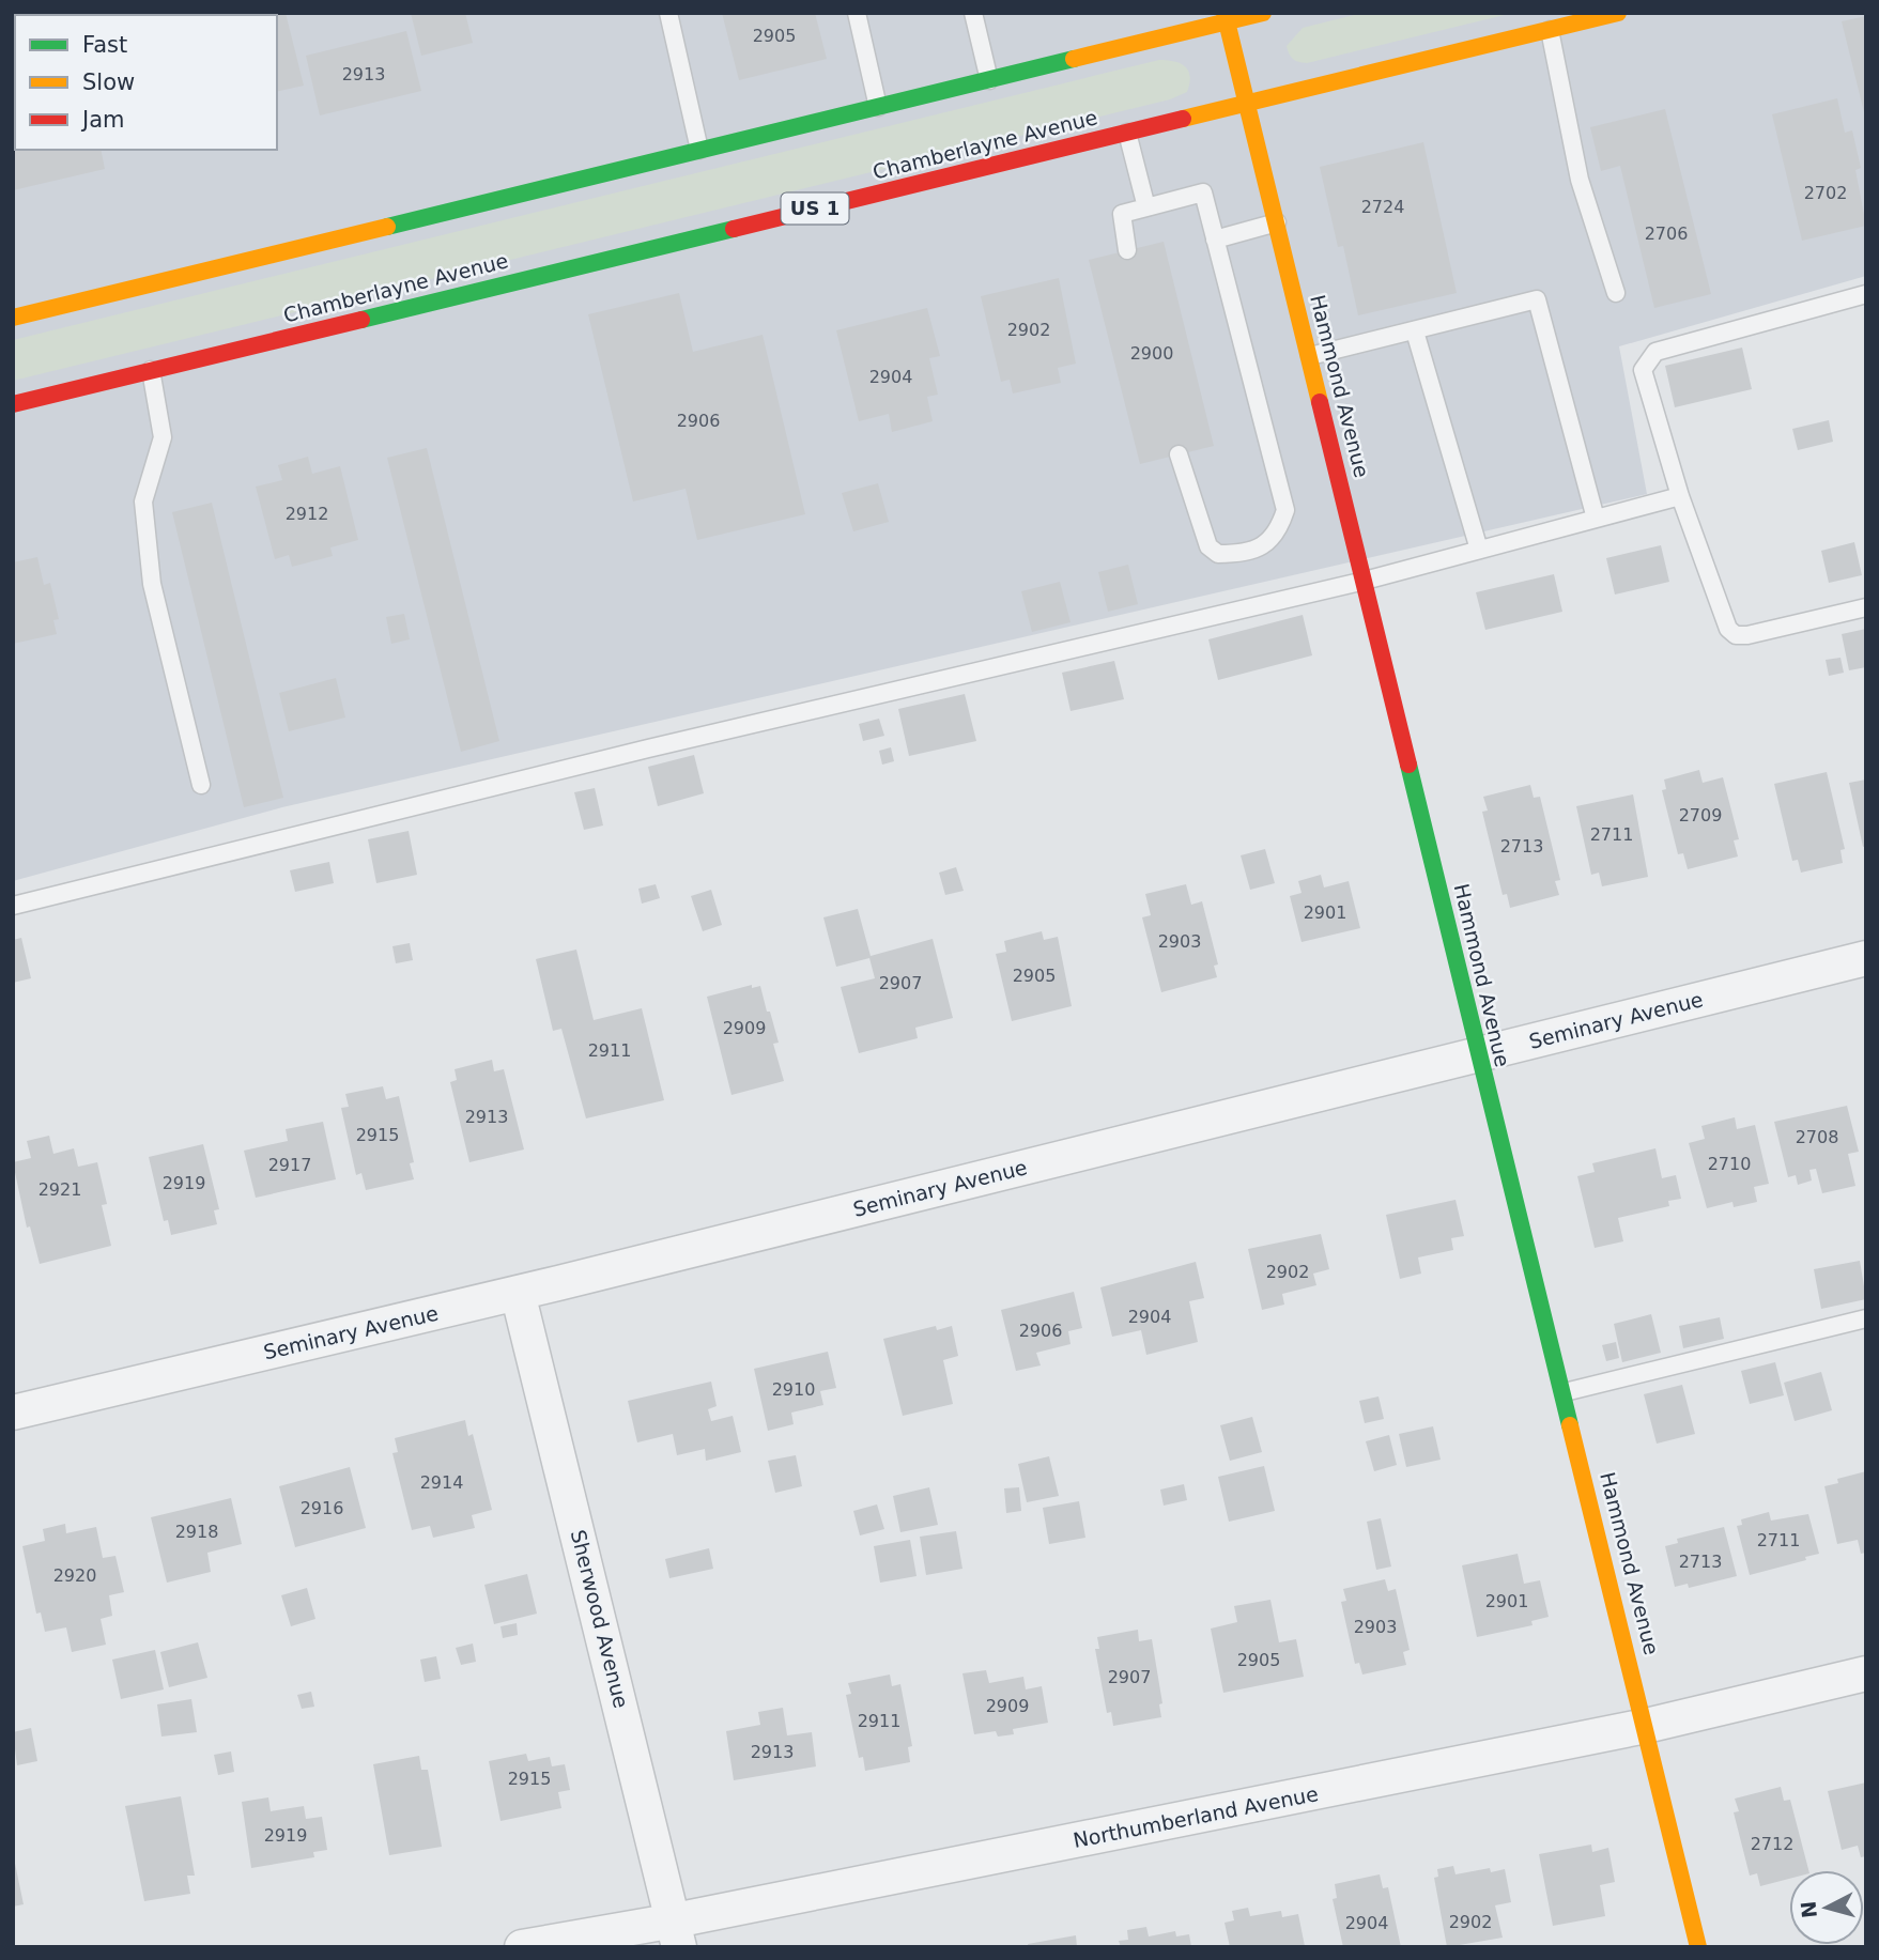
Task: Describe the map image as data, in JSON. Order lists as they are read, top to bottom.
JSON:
{
  "streets": {
    "main road": ["Chamberlayne Avenue", "US 1", "Hammond Avenue"],
    "street": ["Seminary Avenue", "Sherwood Avenue", "Northumberland Avenue"]
  },
  "crossings": [
    ["Chamberlayne Avenue", "Hammond Avenue"],
    ["Hammond Avenue", "Seminary Avenue"],
    ["Hammond Avenue", "Northumberland Avenue"],
    ["Seminary Avenue", "Sherwood Avenue"],
    ["Sherwood Avenue", "Northumberland Avenue"]
  ],
  "house_numbers": [
    "2905",
    "2913",
    "2702",
    "2724",
    "2706",
    "2902",
    "2900",
    "2904",
    "2906",
    "2912",
    "2709",
    "2711",
    "2713",
    "2901",
    "2903",
    "2905",
    "2907",
    "2909",
    "2911",
    "2913",
    "2915",
    "2708",
    "2710",
    "2917",
    "2919",
    "2921",
    "2902",
    "2904",
    "2906",
    "2910",
    "2914",
    "2916",
    "2918",
    "2711",
    "2713",
    "2920",
    "2901",
    "2903",
    "2905",
    "2907",
    "2909",
    "2911",
    "2913",
    "2915",
    "2919",
    "2712",
    "2902",
    "2904"
  ],
  "legend": ["Fast", "Slow", "Jam"],
  "north": "left"
}
